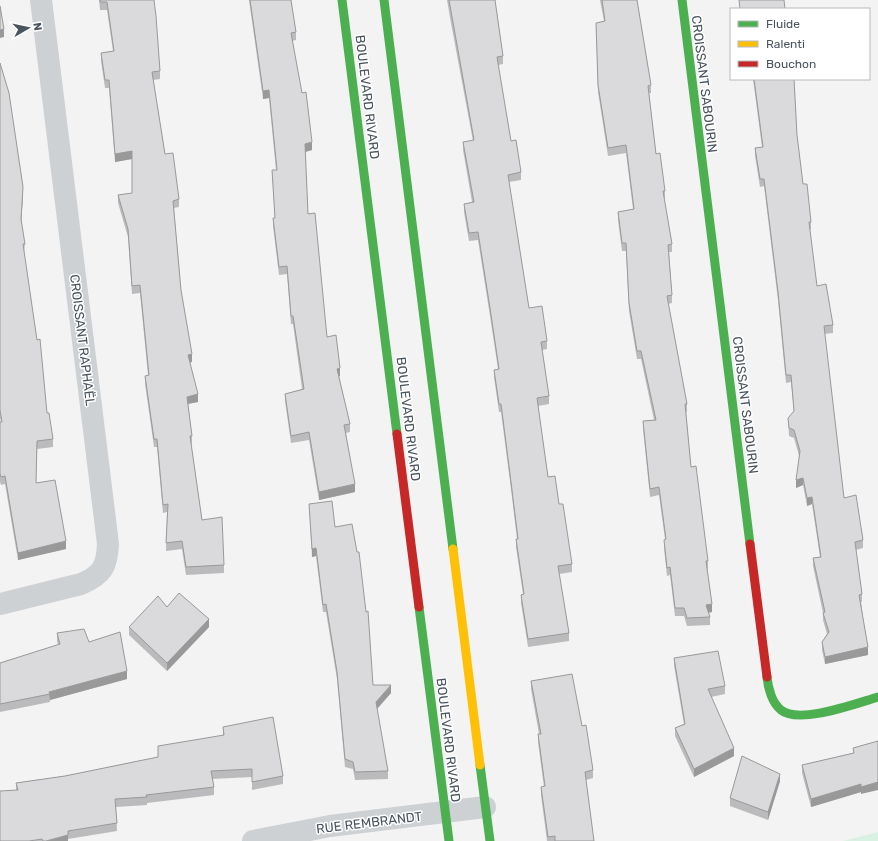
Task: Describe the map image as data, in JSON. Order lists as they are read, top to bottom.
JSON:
{
  "streets": {
    "street": [
      "CROISSANT SABOURIN",
      "BOULEVARD RIVARD",
      "CROISSANT RAPHAËL",
      "RUE REMBRANDT"
    ]
  },
  "crossings": [
    ["BOULEVARD RIVARD", "RUE REMBRANDT"]
  ],
  "legend": ["Fluide", "Ralenti", "Bouchon"],
  "north": "right"
}
